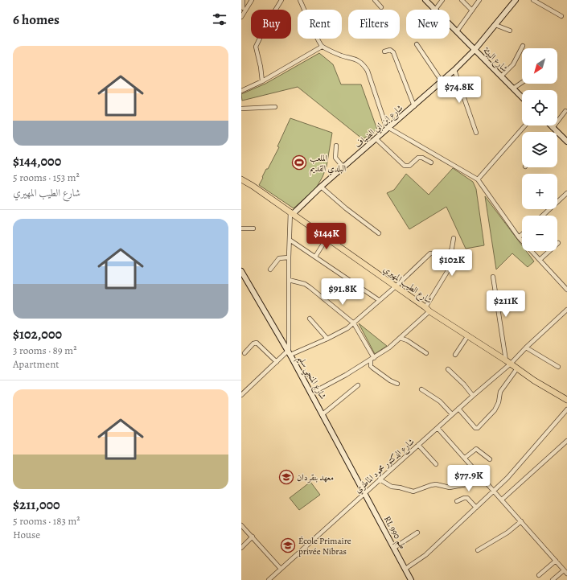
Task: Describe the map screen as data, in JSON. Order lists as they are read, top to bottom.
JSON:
{
  "streets": {
    "main road": ["شارع الطيب المهيري"],
    "street": [
      "شارع البيئة",
      "شارع ابن ابي الضياف",
      "شارع المنجي سليم",
      "شارع الدكتور محمود الماطري",
      "RL طم 990"
    ]
  },
  "crossings": [
    ["شارع البيئة", "شارع ابن ابي الضياف"],
    ["شارع ابن ابي الضياف", "شارع الطيب المهيري"],
    ["شارع الطيب المهيري", "شارع الدكتور محمود الماطري"],
    ["شارع المنجي سليم", "شارع الدكتور محمود الماطري"],
    ["شارع المنجي سليم", "RL طم 990"],
    ["شارع الدكتور محمود الماطري", "RL طم 990"]
  ],
  "places": {
    "sports": ["الملعب البلدي القديم"],
    "school or university": ["معهد بنقردان", "École Primaire privée Nibras"]
  },
  "north": "bottom left",
  "page": {
    "heading": "6 homes",
    "chip": [
      "Buy",
      "Rent",
      "Filters",
      "New"
    ],
    "list": [
      {
        "name": "$144,000",
        "note": "5 rooms · 153 m² · شارع الطيب المهيري"
      },
      {
        "name": "$102,000",
        "note": "3 rooms · 89 m² · Apartment"
      },
      {
        "name": "$211,000",
        "note": "5 rooms · 183 m² · House"
      }
    ],
    "map_buttons": ["+", "−"],
    "price": [
      "$74.8K",
      "$144K",
      "$102K",
      "$91.8K",
      "$211K",
      "$77.9K"
    ]
  }
}
